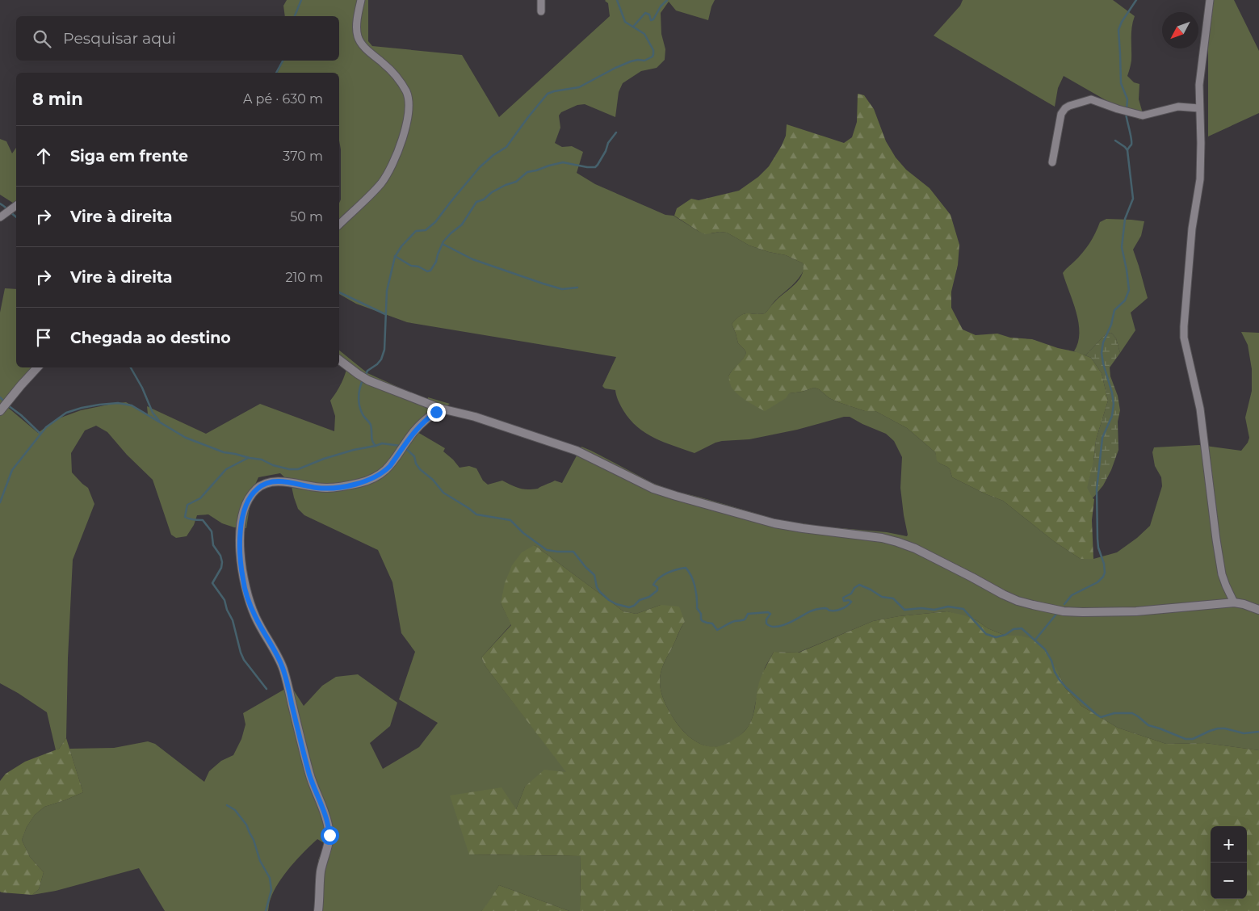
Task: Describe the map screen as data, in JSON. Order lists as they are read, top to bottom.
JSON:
{
  "north": "bottom left",
  "page": {
    "search": "Pesquisar aqui",
    "heading": ["8 min", "A pé · 630 m"],
    "list": [
      ["Siga em frente", "370 m"],
      ["Vire à direita", "50 m"],
      ["Vire à direita", "210 m"],
      "Chegada ao destino"
    ],
    "map_buttons": ["+", "−"]
  }
}
